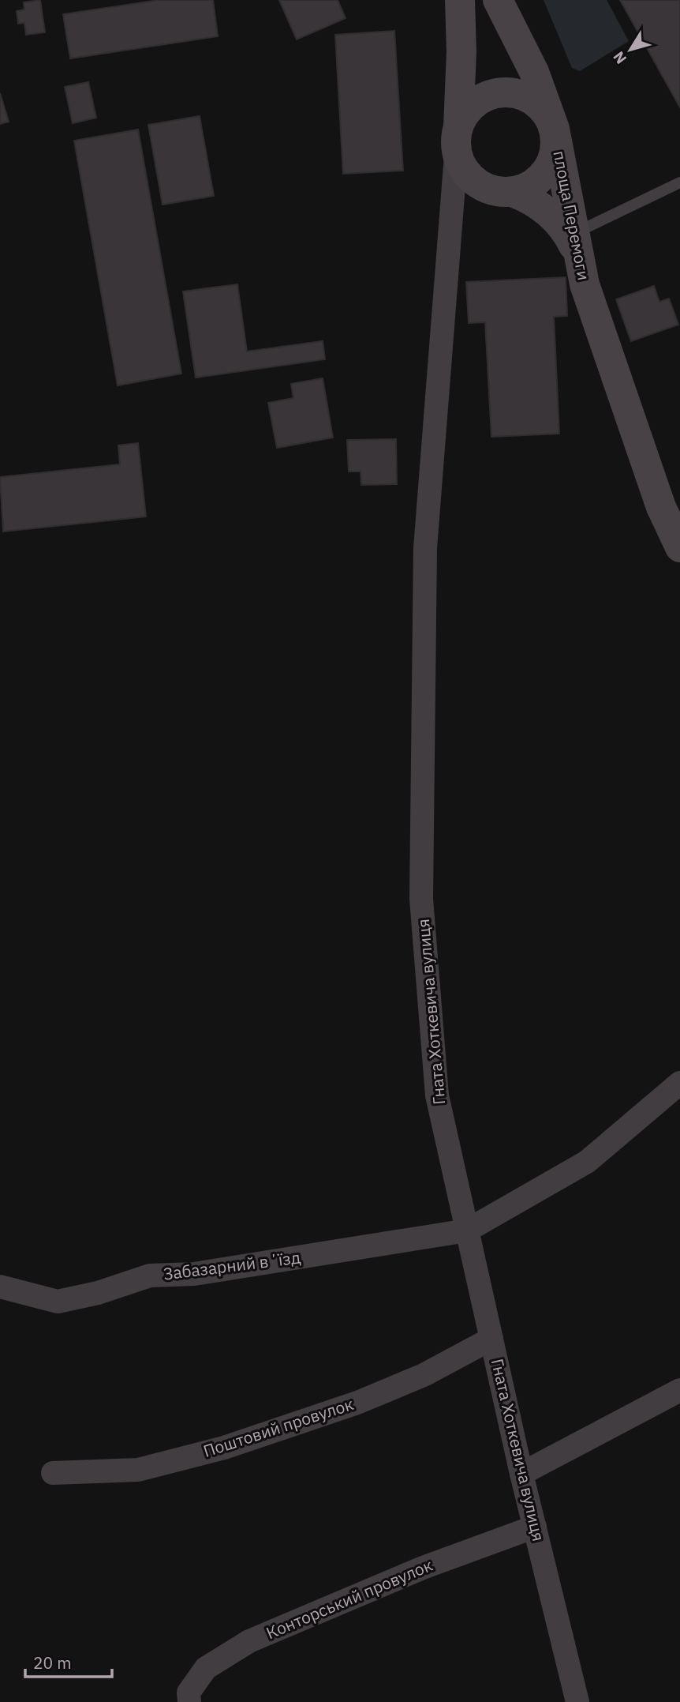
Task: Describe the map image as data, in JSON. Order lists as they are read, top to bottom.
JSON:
{
  "streets": {
    "street": [
      "площа Перемоги",
      "Гната Хоткевича вулиця",
      "Забазарний вʼїзд",
      "Поштовий провулок",
      "Конторський провулок"
    ]
  },
  "crossings": [
    ["площа Перемоги", "Гната Хоткевича вулиця"],
    ["Гната Хоткевича вулиця", "Забазарний вʼїзд"],
    ["Гната Хоткевича вулиця", "Поштовий провулок"],
    ["Гната Хоткевича вулиця", "Конторський провулок"]
  ],
  "scale_bar": "20 m",
  "north": "bottom left"
}
